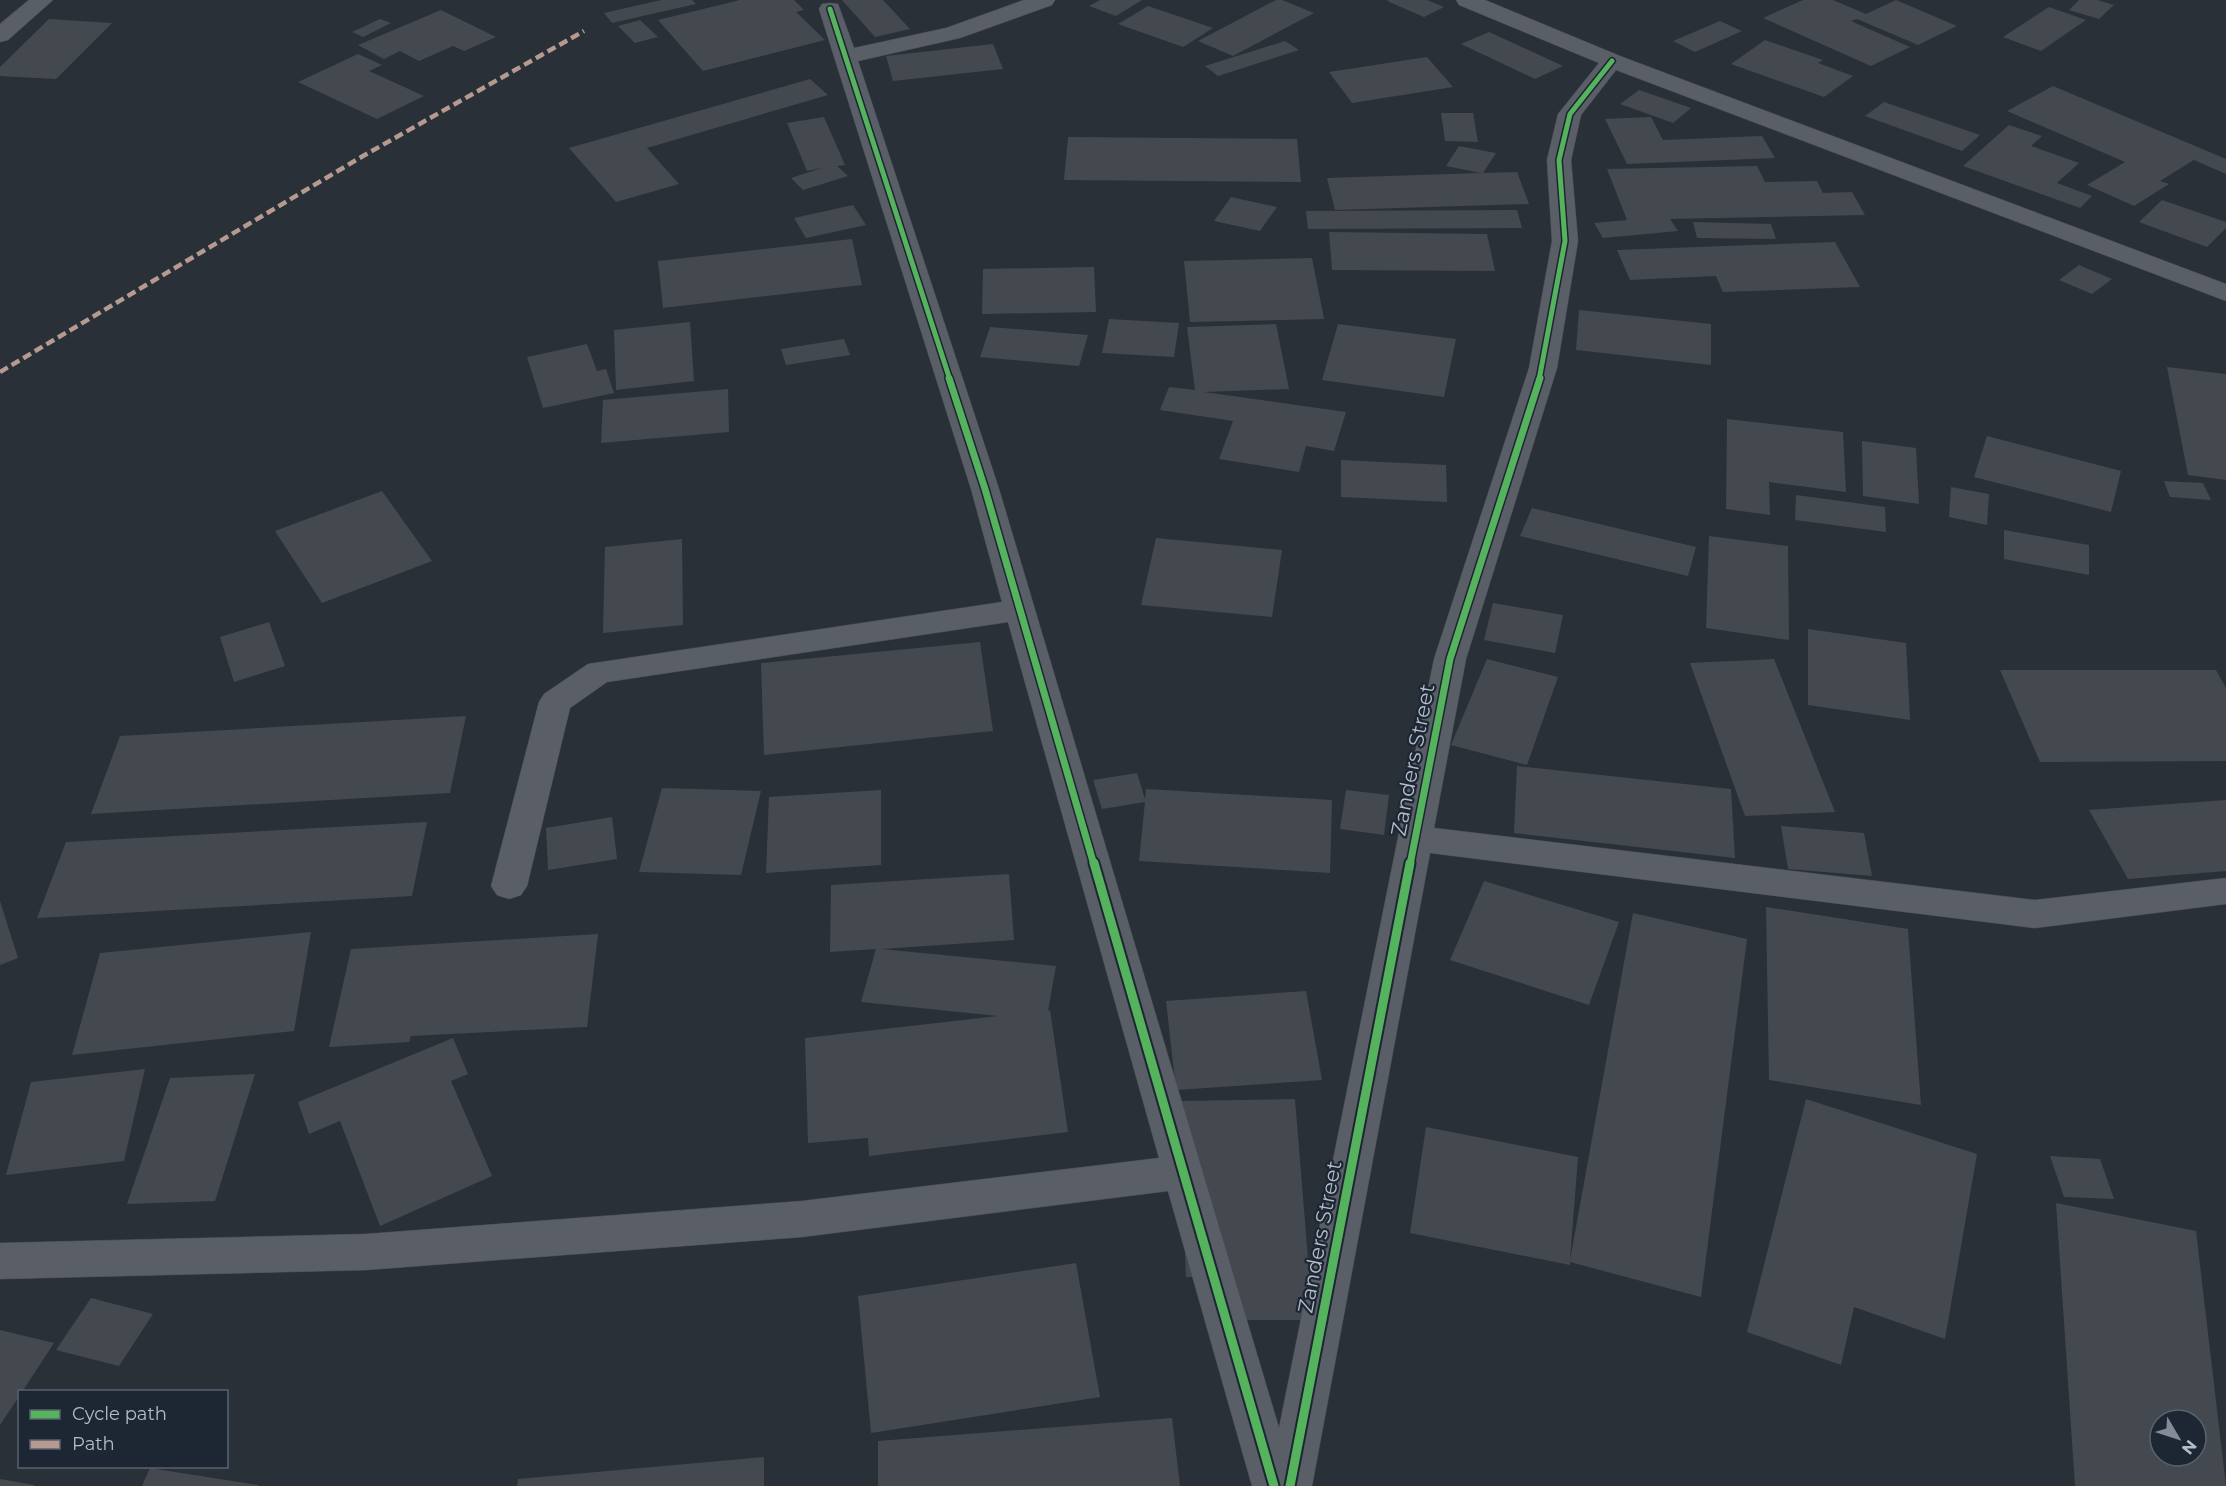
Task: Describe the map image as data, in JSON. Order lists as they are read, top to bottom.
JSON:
{
  "streets": {
    "street": ["Zanders Street"]
  },
  "legend": ["Cycle path", "Path"],
  "north": "bottom right"
}
